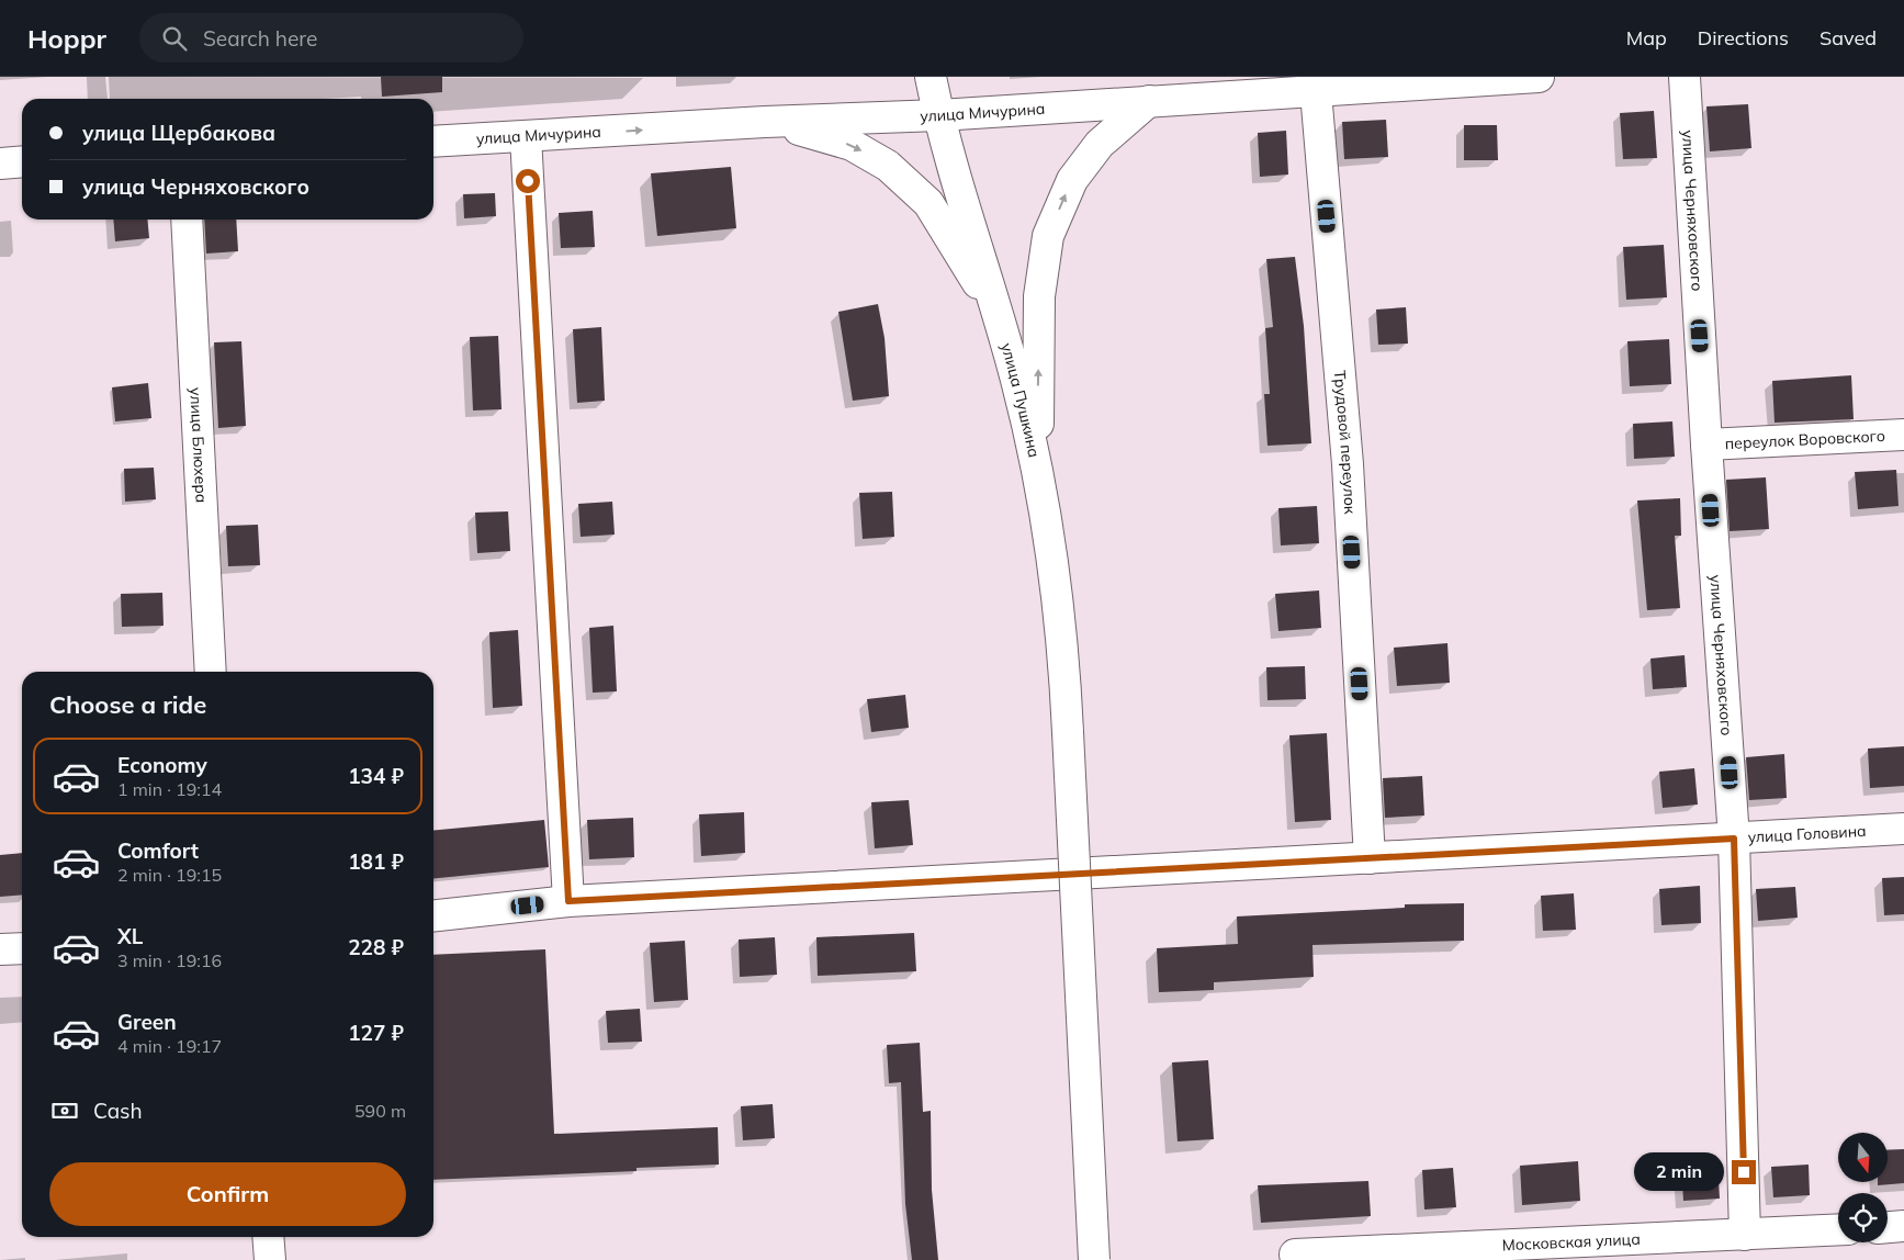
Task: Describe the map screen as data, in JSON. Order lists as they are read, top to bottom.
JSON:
{
  "streets": {
    "street": [
      "улица Мичурина",
      "улица Черняховского",
      "улица Пушкина",
      "переулок Воровского",
      "Трудовой переулок",
      "улица Блюхера",
      "улица Головина",
      "Московская улица"
    ]
  },
  "crossings": [
    ["улица Мичурина", "улица Пушкина"],
    ["улица Мичурина", "Трудовой переулок"],
    ["улица Черняховского", "переулок Воровского"],
    ["улица Черняховского", "улица Головина"],
    ["улица Черняховского", "Московская улица"],
    ["Трудовой переулок", "улица Головина"]
  ],
  "north": "bottom",
  "page": {
    "header": "Hoppr",
    "search": "Search here",
    "nav": ["Map", "Directions", "Saved"],
    "banner": ["улица Щербакова", "улица Черняховского"],
    "heading": "Choose a ride",
    "list": [
      {
        "name": "Economy",
        "note": "1 min · 19:14",
        "value": "134 ₽"
      },
      {
        "name": "Comfort",
        "note": "2 min · 19:15",
        "value": "181 ₽"
      },
      {
        "name": "XL",
        "note": "3 min · 19:16",
        "value": "228 ₽"
      },
      {
        "name": "Green",
        "note": "4 min · 19:17",
        "value": "127 ₽"
      }
    ],
    "pay": ["Cash", "590 m"],
    "buttons": "Confirm",
    "bubble": "2 min"
  }
}
